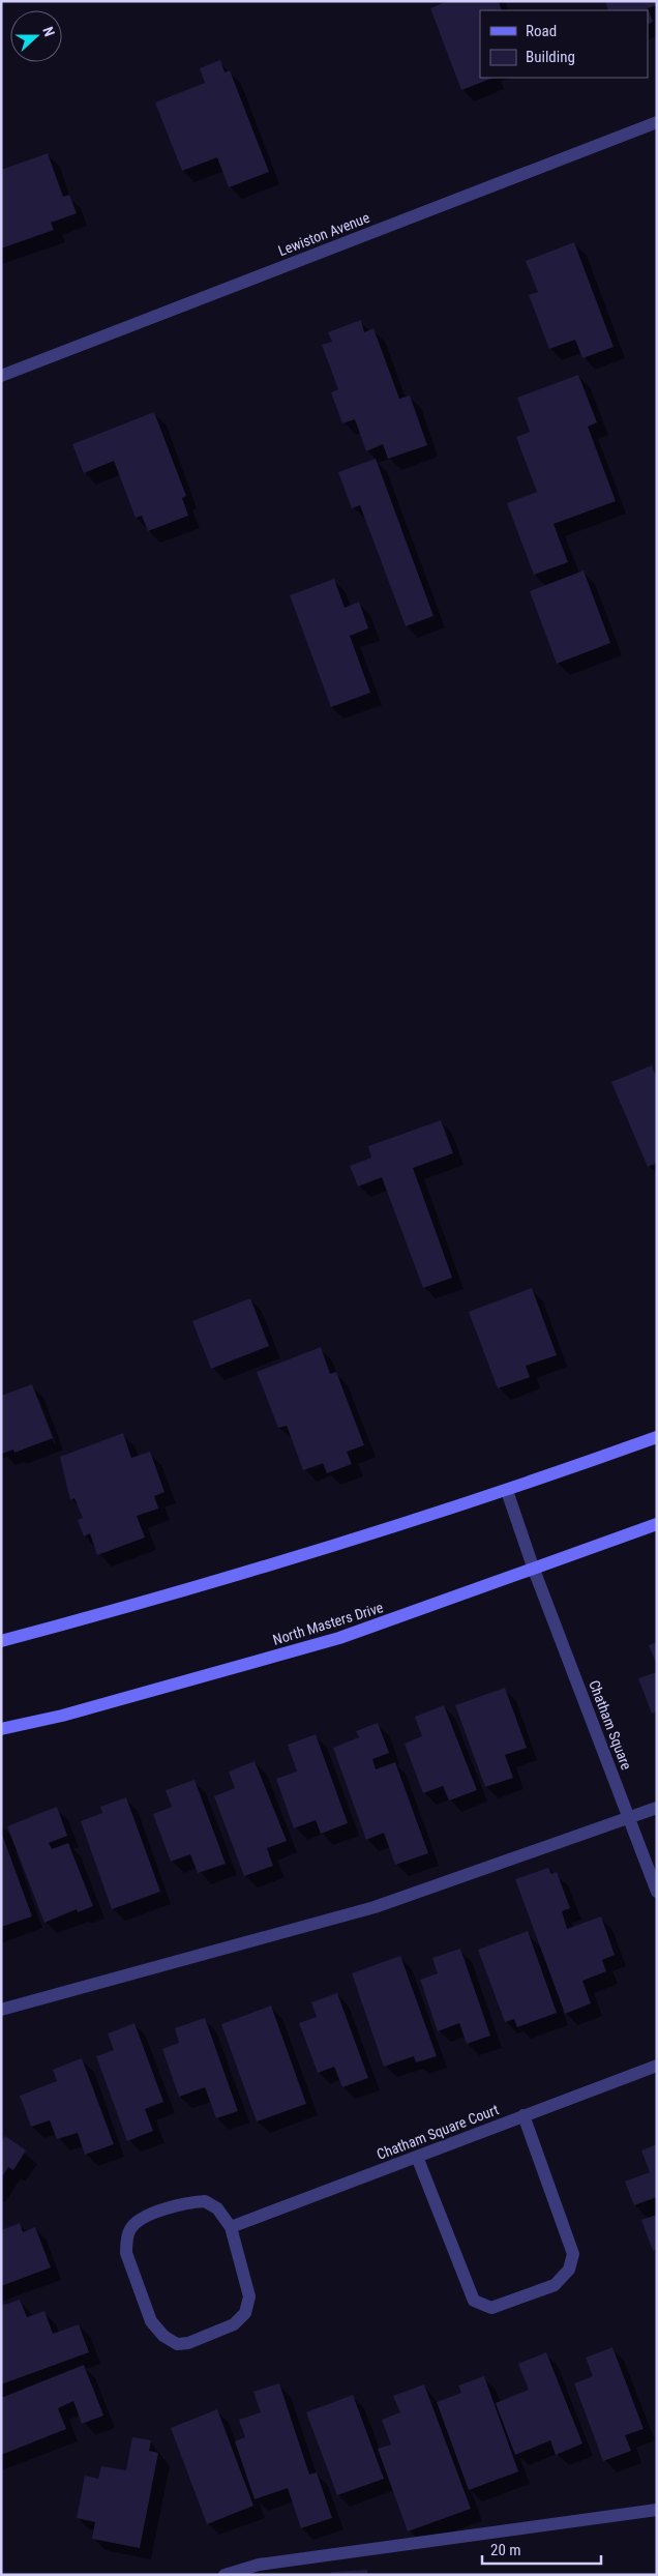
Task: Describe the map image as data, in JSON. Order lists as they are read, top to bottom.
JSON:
{
  "streets": {
    "main road": ["North Masters Drive"],
    "street": ["Lewiston Avenue", "Chatham Square", "Chatham Square Court"]
  },
  "crossings": [
    ["North Masters Drive", "Chatham Square"]
  ],
  "legend": ["Road", "Building"],
  "scale_bar": "20 m",
  "north": "right"
}
